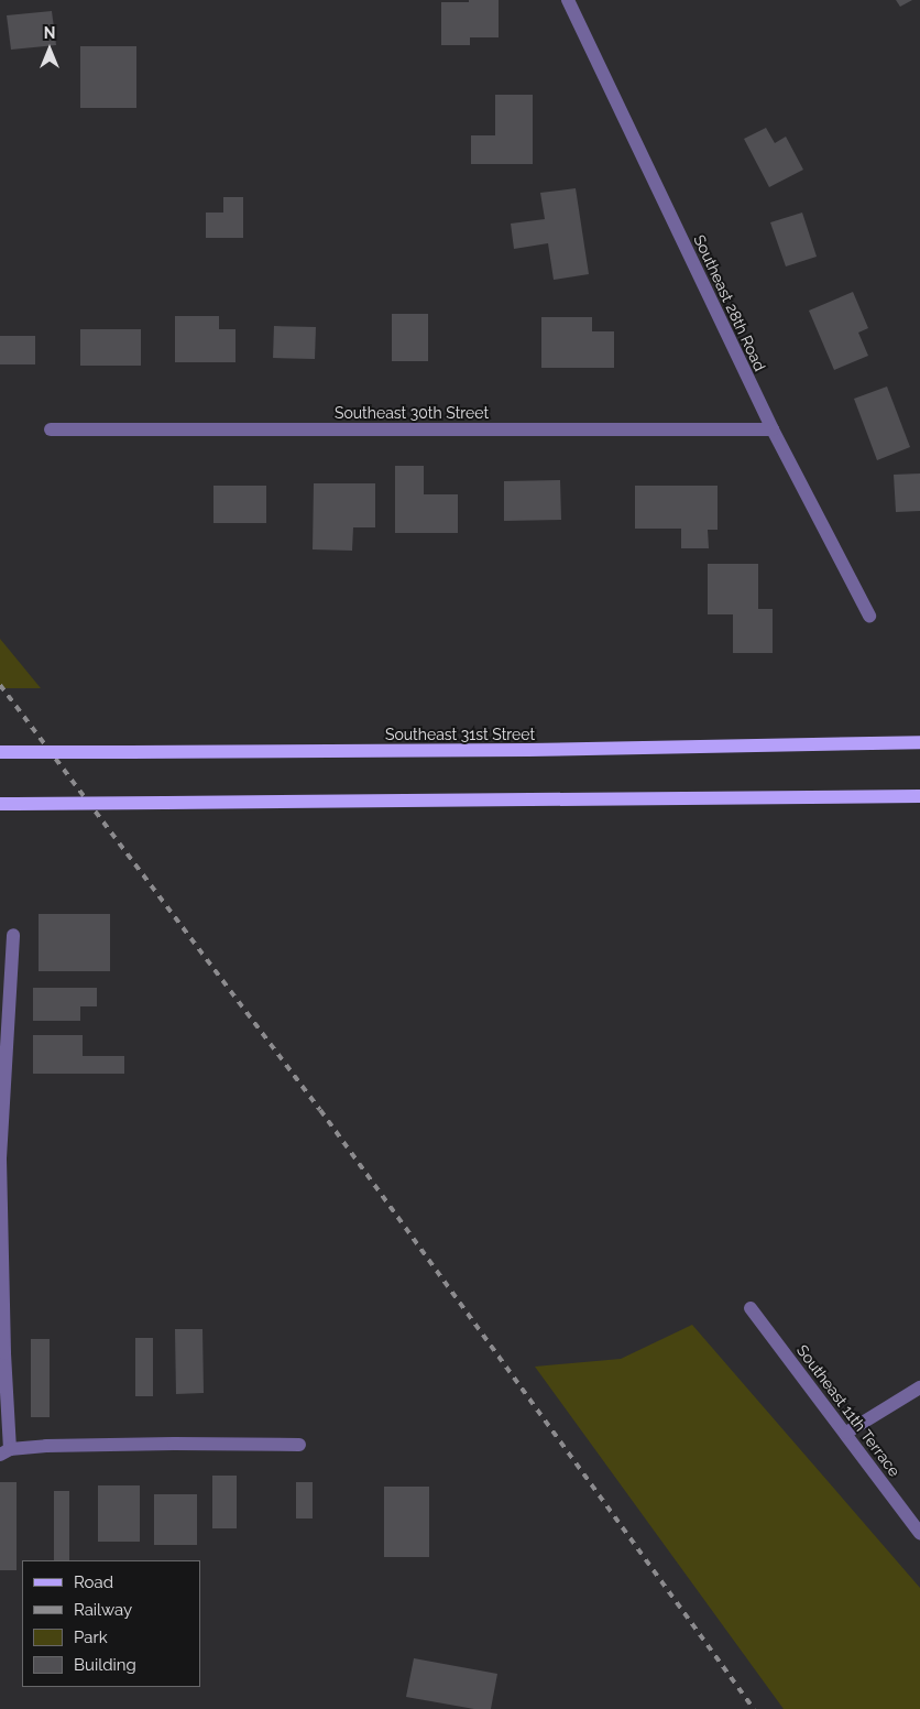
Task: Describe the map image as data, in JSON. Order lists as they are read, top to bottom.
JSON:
{
  "streets": {
    "main road": ["Southeast 31st Street"],
    "street": ["Southeast 28th Road", "Southeast 30th Street", "Southeast 11th Terrace"]
  },
  "crossings": [
    ["Southeast 28th Road", "Southeast 30th Street"]
  ],
  "legend": [
    "Road",
    "Railway",
    "Park",
    "Building"
  ],
  "north": "top"
}
